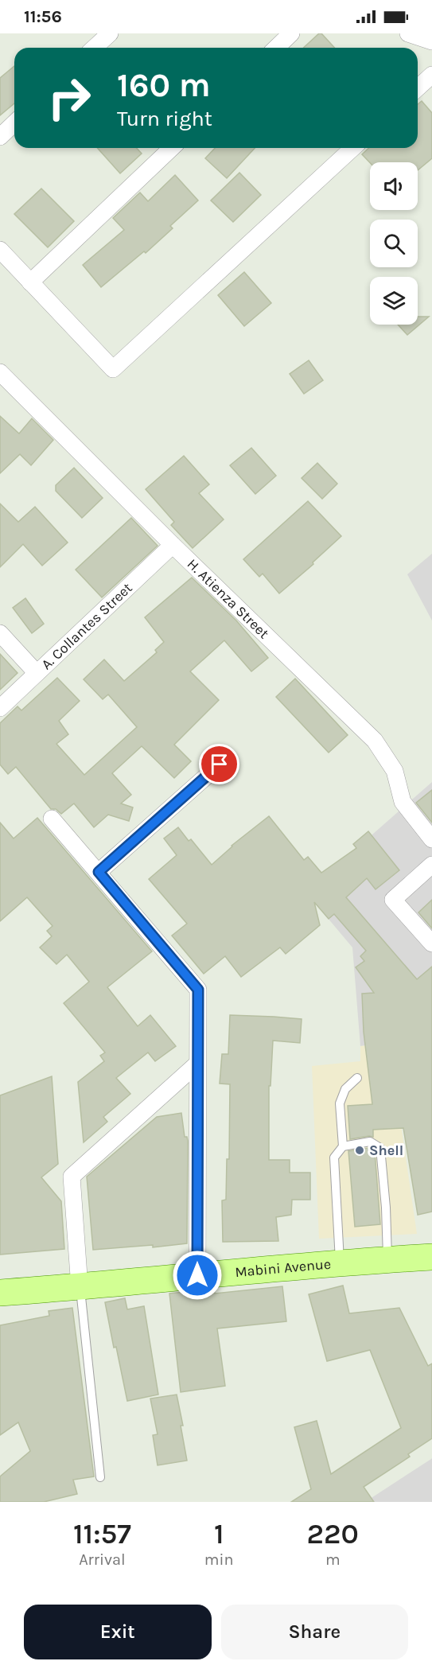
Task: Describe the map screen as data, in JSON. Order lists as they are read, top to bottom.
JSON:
{
  "streets": {
    "main road": ["Mabini Avenue"],
    "street": ["H. Atienza Street", "A. Collantes Street"]
  },
  "crossings": [
    ["H. Atienza Street", "A. Collantes Street"]
  ],
  "places": ["Shell"],
  "page": {
    "status": "11:56",
    "turn": ["160 m", "Turn right"],
    "eta": [
      "11:57",
      "Arrival",
      "1",
      "min",
      "220",
      "m"
    ],
    "buttons": ["Exit", "Share"]
  }
}
